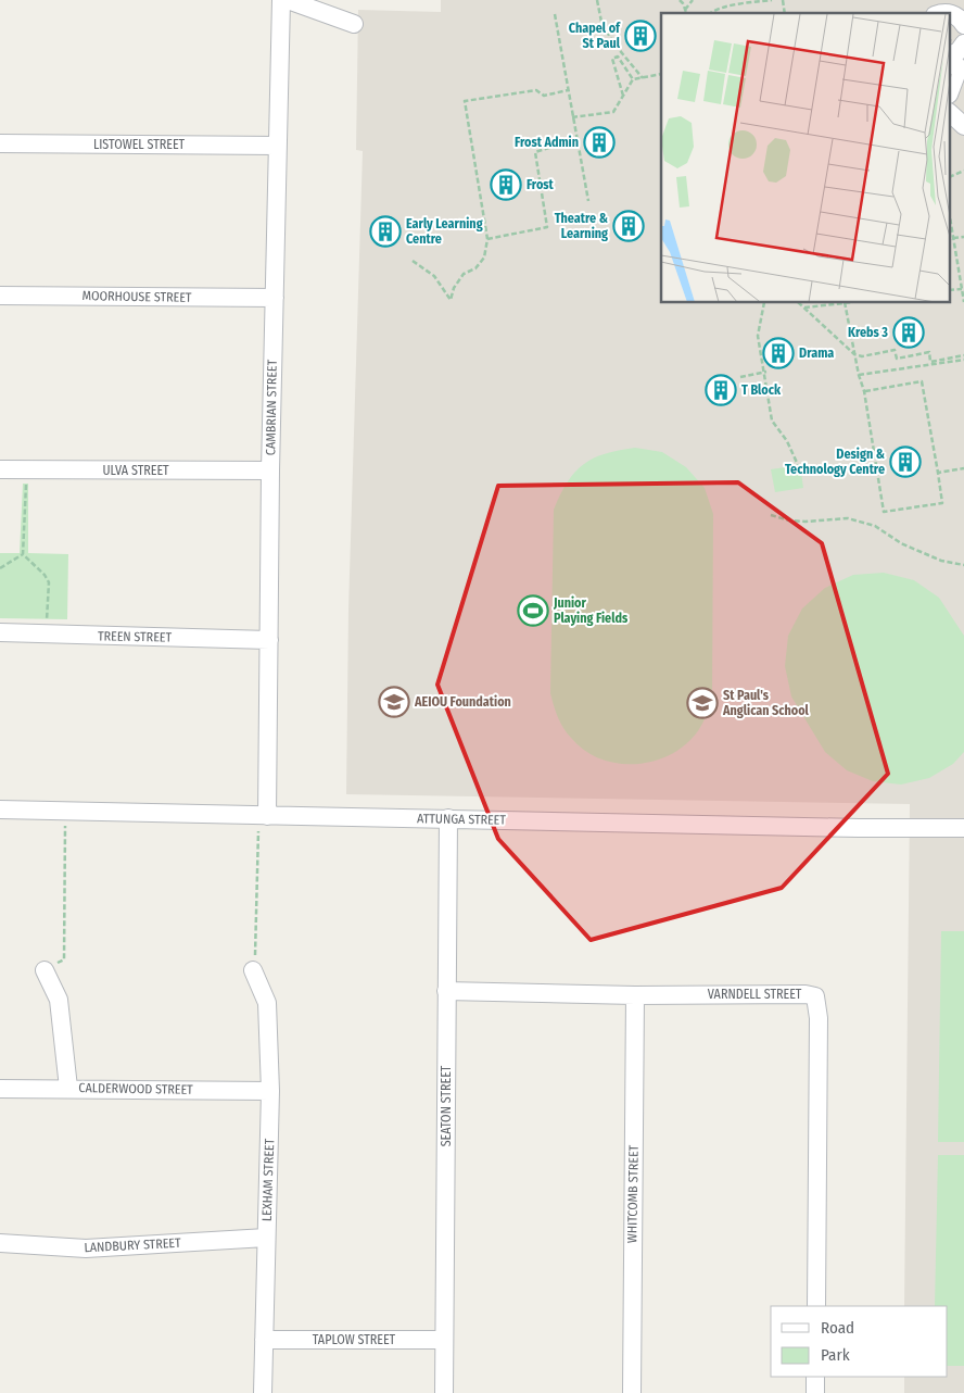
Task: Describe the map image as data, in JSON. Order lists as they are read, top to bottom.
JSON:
{
  "streets": {
    "street": [
      "LISTOWEL STREET",
      "MOORHOUSE STREET",
      "CAMBRIAN STREET",
      "ULVA STREET",
      "TREEN STREET",
      "ATTUNGA STREET",
      "VARNDELL STREET",
      "CALDERWOOD STREET",
      "SEATON STREET",
      "LEXHAM STREET",
      "WHITCOMB STREET",
      "LANDBURY STREET",
      "TAPLOW STREET"
    ]
  },
  "crossings": [
    ["LISTOWEL STREET", "CAMBRIAN STREET"],
    ["MOORHOUSE STREET", "CAMBRIAN STREET"],
    ["CAMBRIAN STREET", "ULVA STREET"],
    ["CAMBRIAN STREET", "TREEN STREET"],
    ["CAMBRIAN STREET", "ATTUNGA STREET"],
    ["ATTUNGA STREET", "SEATON STREET"],
    ["VARNDELL STREET", "SEATON STREET"],
    ["VARNDELL STREET", "WHITCOMB STREET"],
    ["CALDERWOOD STREET", "LEXHAM STREET"],
    ["SEATON STREET", "TAPLOW STREET"],
    ["LEXHAM STREET", "LANDBURY STREET"],
    ["LEXHAM STREET", "TAPLOW STREET"]
  ],
  "places": {
    "building": [
      "Chapel of St Paul",
      "Frost Admin",
      "Frost",
      "Theatre & Learning",
      "Early Learning Centre",
      "Krebs 3",
      "Drama",
      "T Block",
      "Design & Technology Centre"
    ],
    "sports": ["Junior Playing Fields"],
    "school or university": ["AEIOU Foundation", "St Paul's Anglican School"]
  },
  "legend": ["Road", "Park"]
}
